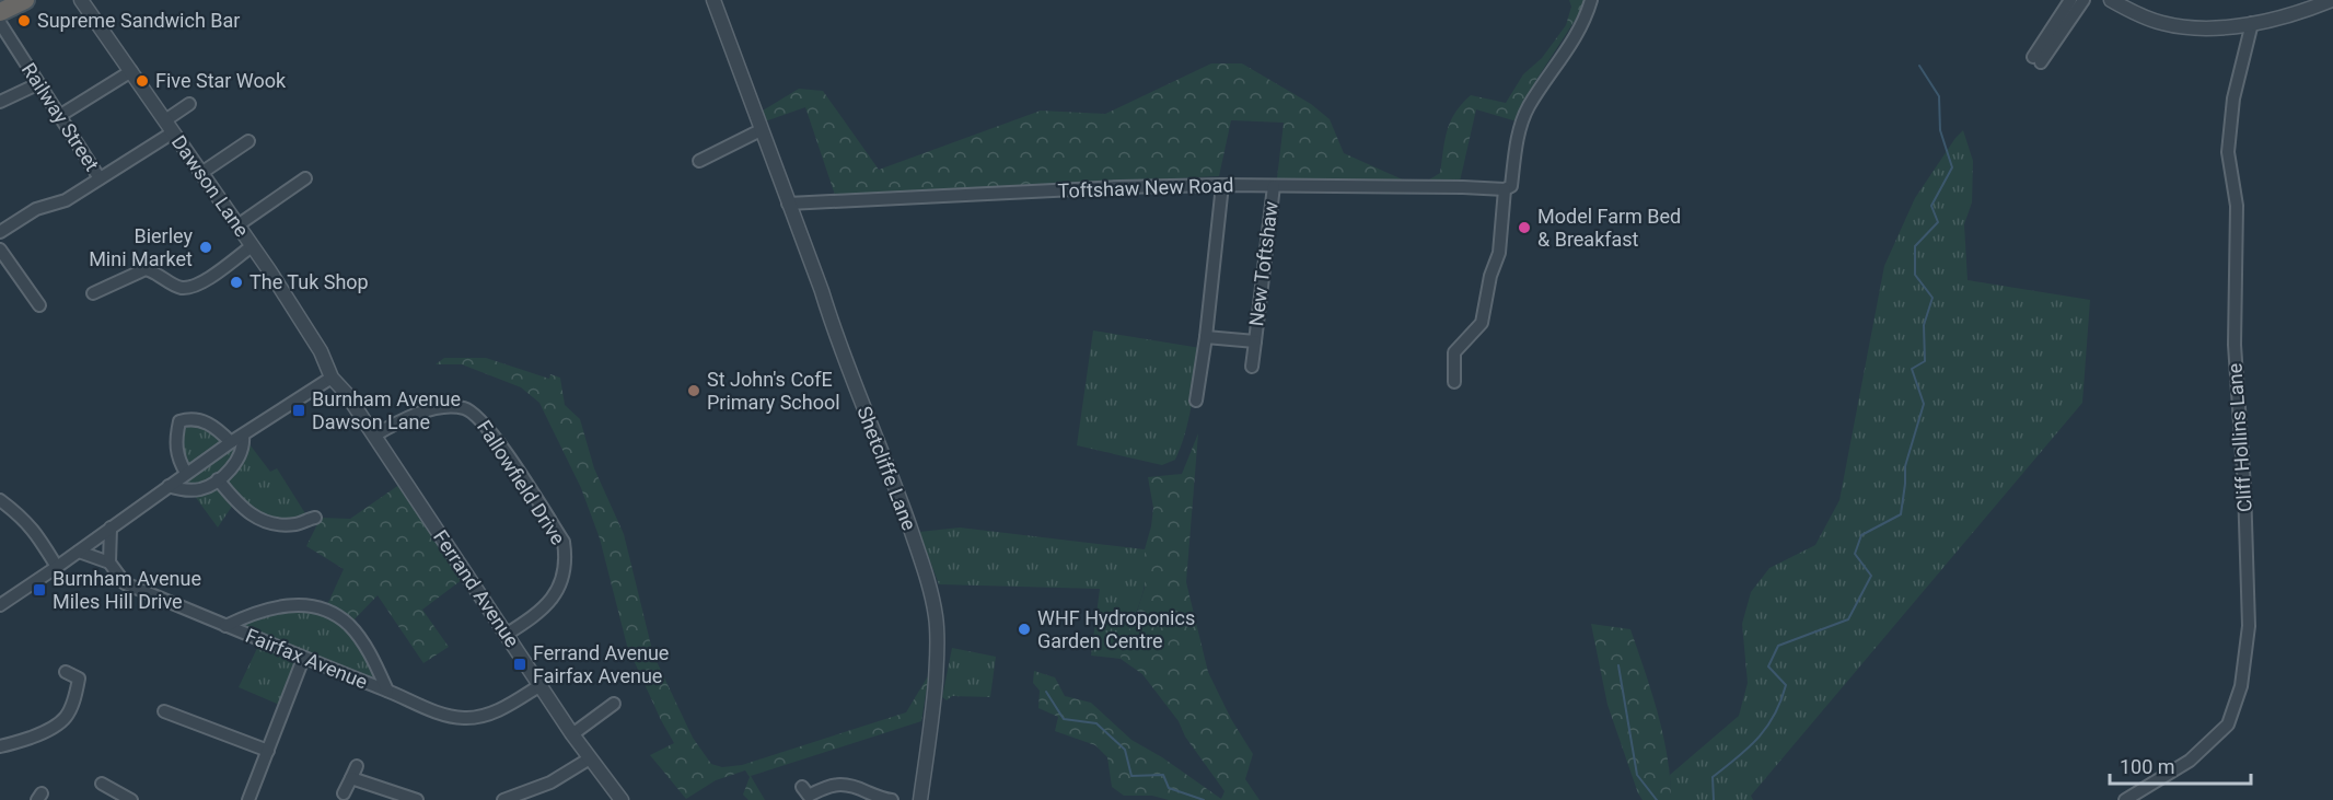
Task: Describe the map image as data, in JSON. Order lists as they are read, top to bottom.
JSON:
{
  "streets": {
    "street": [
      "Railway Street",
      "Dawson Lane",
      "Toftshaw New Road",
      "New Toftshaw",
      "Cliff Hollins Lane",
      "Shetcliffe Lane",
      "Fallowfield Drive",
      "Ferrand Avenue",
      "Fairfax Avenue"
    ]
  },
  "crossings": [
    ["Dawson Lane", "Ferrand Avenue"],
    ["Toftshaw New Road", "New Toftshaw"],
    ["Toftshaw New Road", "Shetcliffe Lane"],
    ["Fallowfield Drive", "Ferrand Avenue"],
    ["Ferrand Avenue", "Fairfax Avenue"]
  ],
  "places": {
    "other": [
      "Supreme Sandwich Bar",
      "Five Star Wook",
      "Model Farm Bed & Breakfast",
      "Bierley Mini Market",
      "The Tuk Shop",
      "St John's CofE Primary School",
      "WHF Hydroponics Garden Centre"
    ],
    "transit": ["Burnham Avenue Dawson Lane", "Burnham Avenue Miles Hill Drive", "Ferrand Avenue Fairfax Avenue"]
  },
  "scale_bar": "100 m"
}
